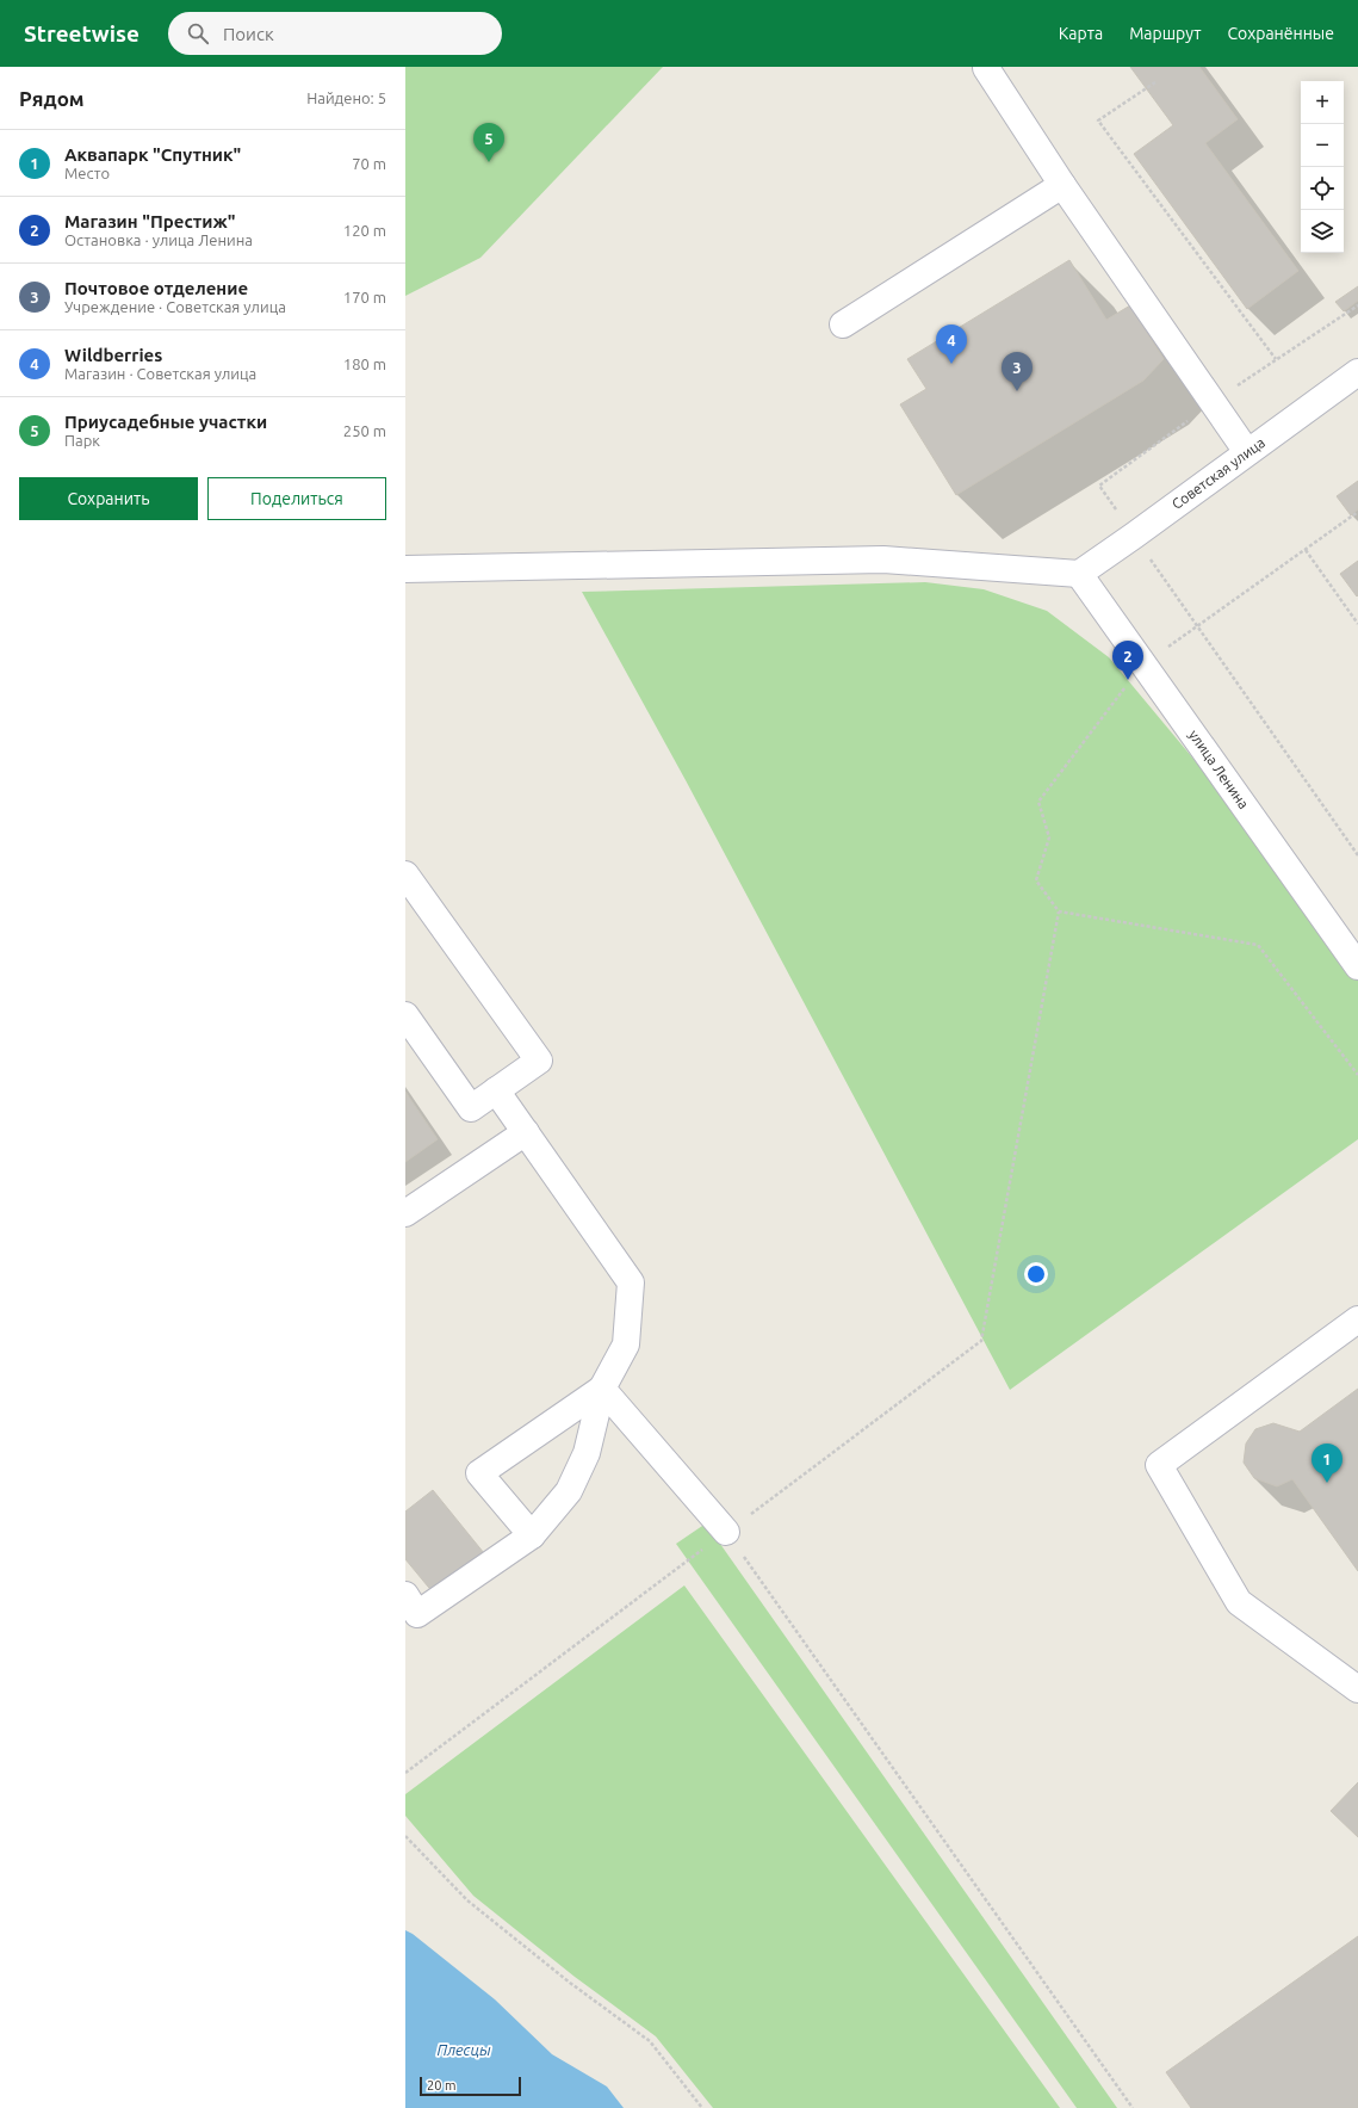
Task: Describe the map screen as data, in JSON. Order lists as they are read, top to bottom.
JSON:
{
  "streets": {
    "street": ["Советская улица", "улица Ленина"]
  },
  "crossings": [
    ["Советская улица", "улица Ленина"]
  ],
  "water": ["Плесцы"],
  "scale_bar": "20 m",
  "page": {
    "header": "Streetwise",
    "search": "Поиск",
    "nav": ["Карта", "Маршрут", "Сохранённые"],
    "heading": ["Рядом", "Найдено: 5"],
    "map_buttons": ["+", "−"],
    "pins": [
      "5",
      "4",
      "3",
      "2",
      "1"
    ],
    "list": [
      {
        "mark": "1",
        "name": "Аквапарк \"Спутник\"",
        "note": "Место",
        "value": "70 m"
      },
      {
        "mark": "2",
        "name": "Магазин \"Престиж\"",
        "note": "Остановка · улица Ленина",
        "value": "120 m"
      },
      {
        "mark": "3",
        "name": "Почтовое отделение",
        "note": "Учреждение · Советская улица",
        "value": "170 m"
      },
      {
        "mark": "4",
        "name": "Wildberries",
        "note": "Магазин · Советская улица",
        "value": "180 m"
      },
      {
        "mark": "5",
        "name": "Приусадебные участки",
        "note": "Парк",
        "value": "250 m"
      }
    ],
    "buttons": ["Сохранить", "Поделиться"],
    "scale": "20 m"
  }
}
